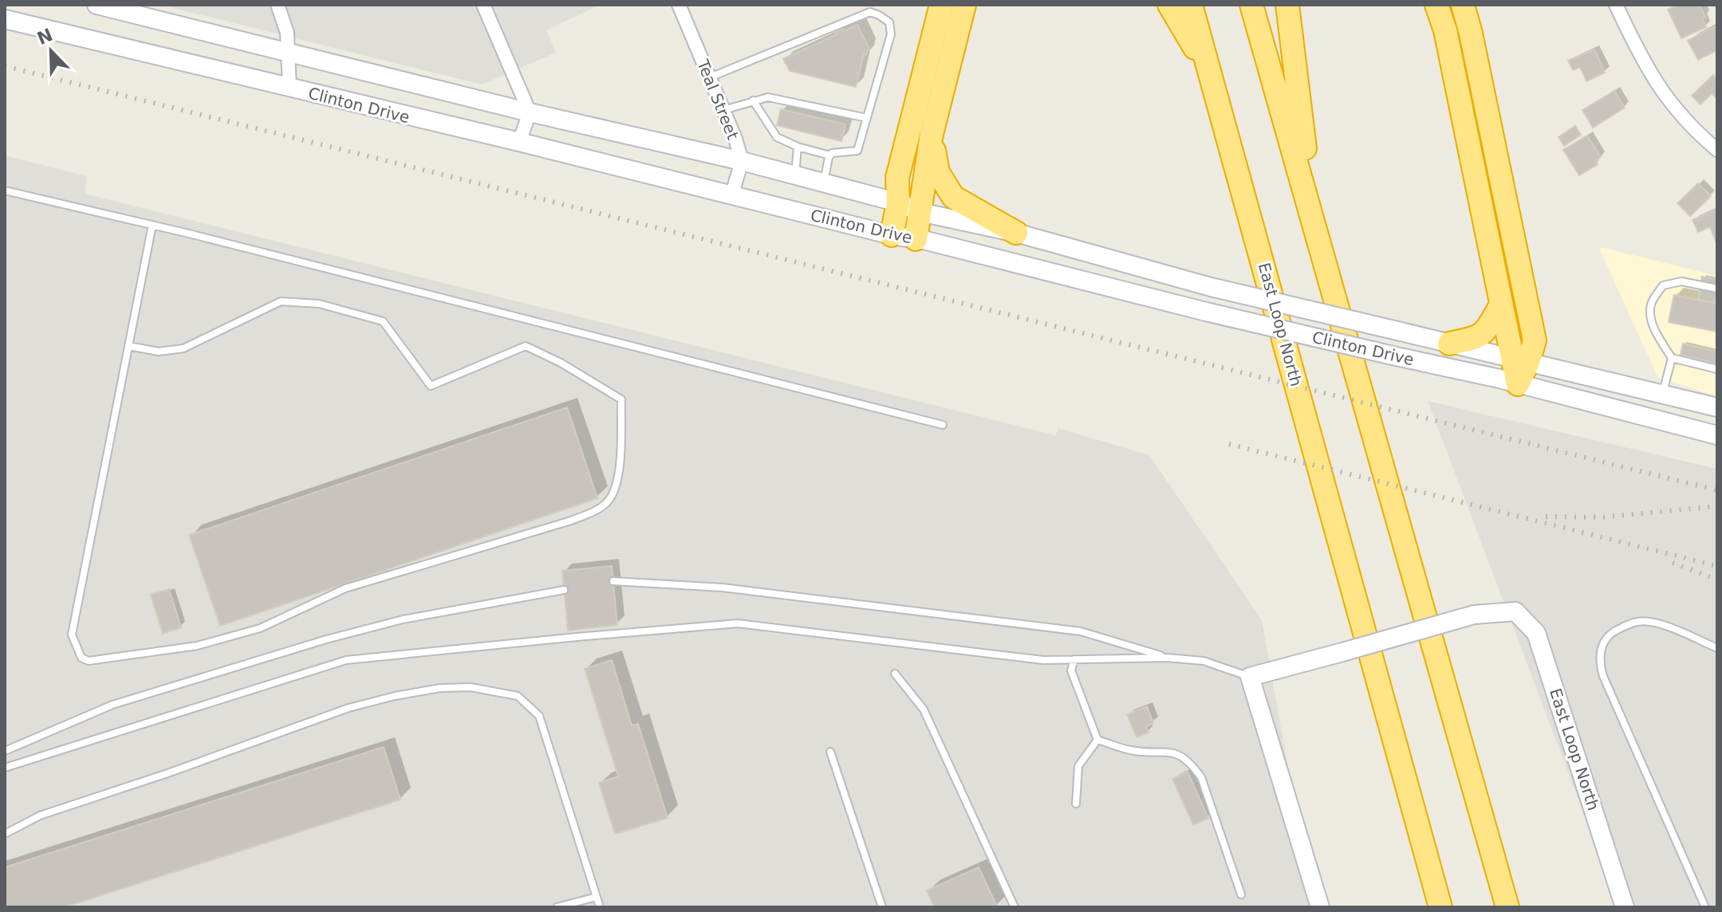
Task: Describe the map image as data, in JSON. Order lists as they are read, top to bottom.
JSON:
{
  "streets": {
    "highway": ["East Loop North"],
    "main road": ["Clinton Drive"],
    "street": ["Teal Street"]
  },
  "crossings": [
    ["Teal Street", "Clinton Drive"]
  ],
  "north": "top left"
}
